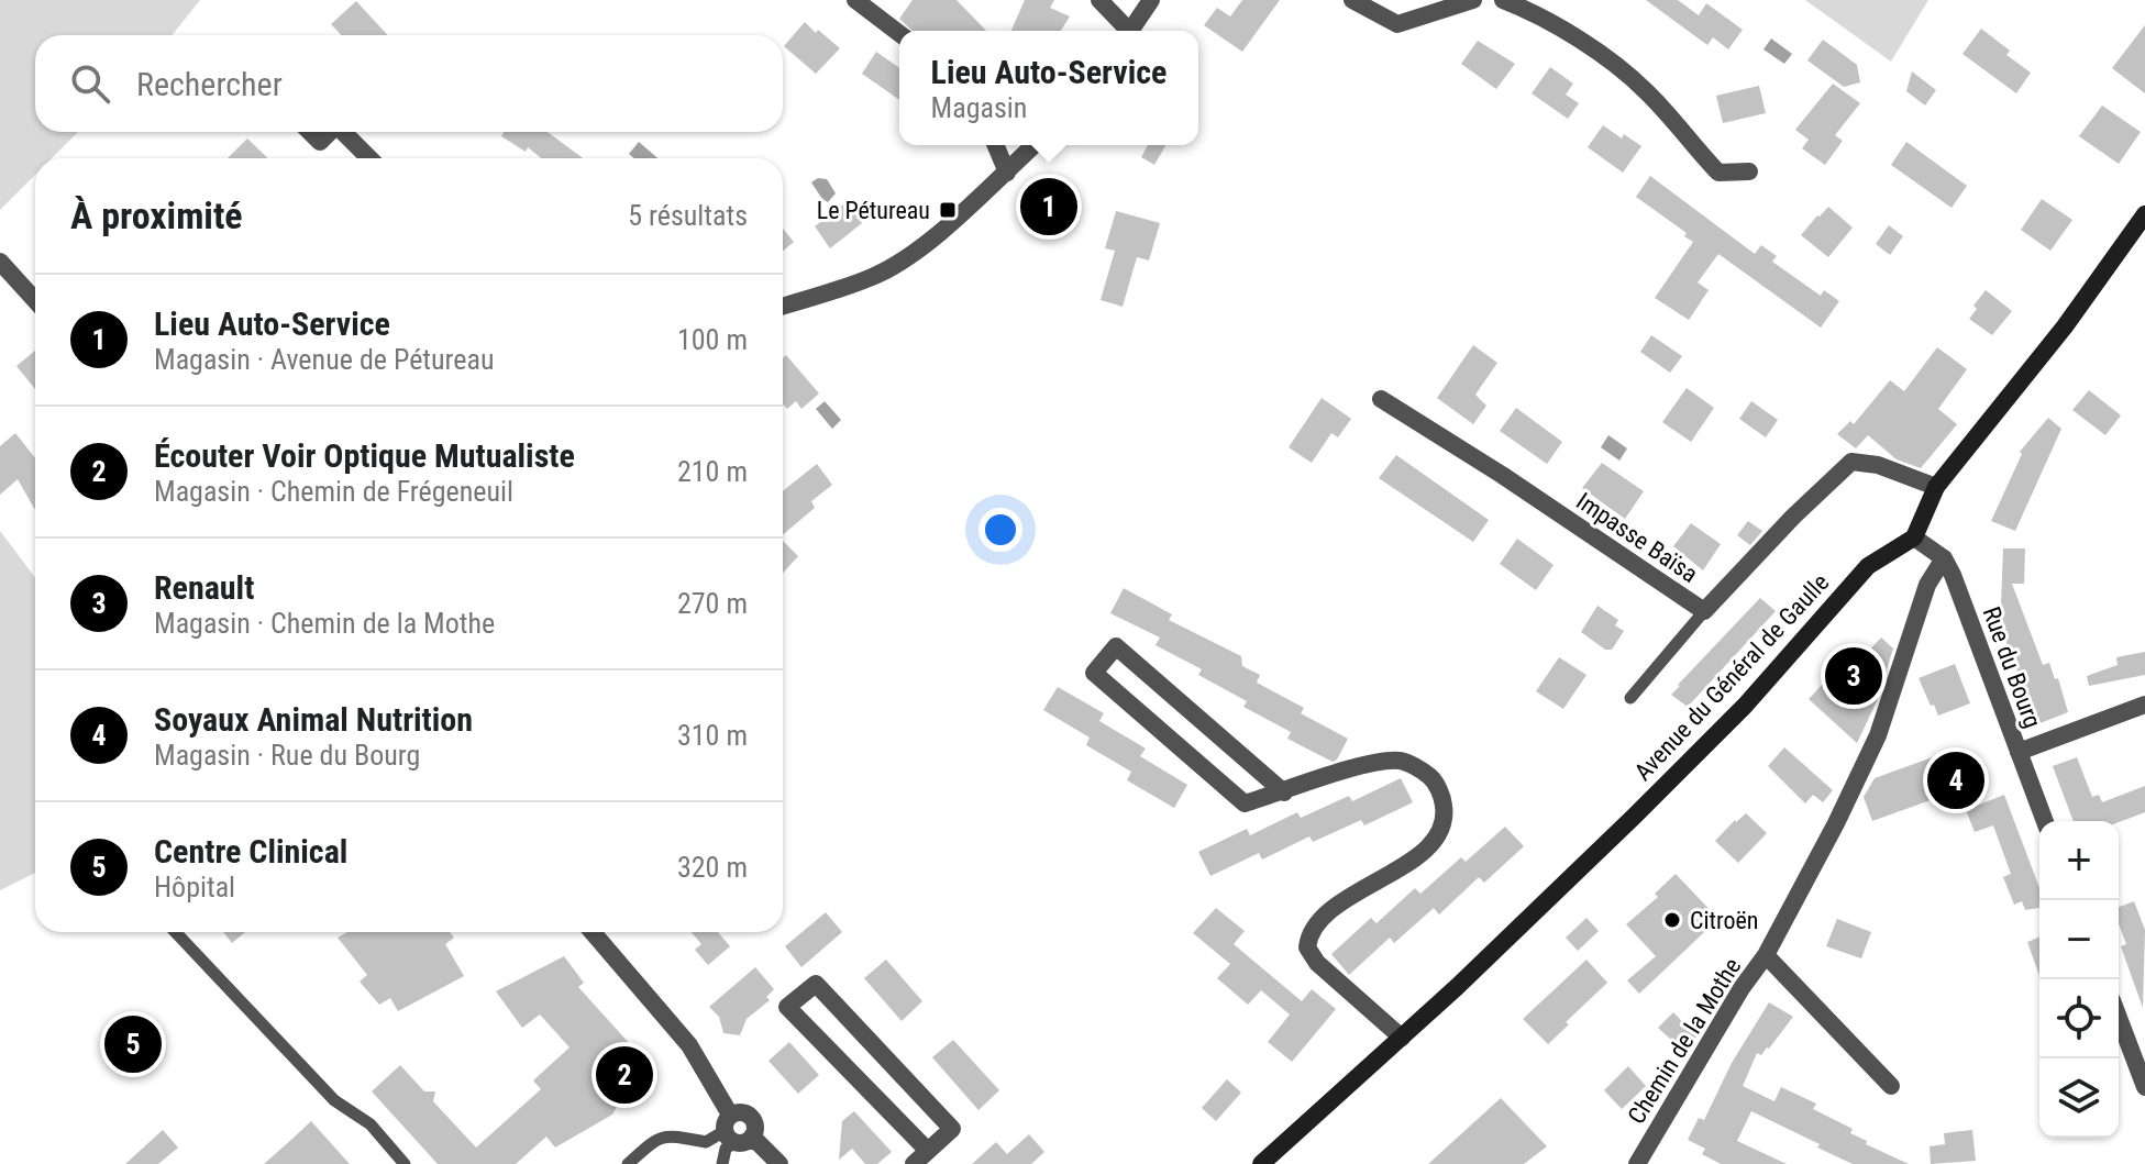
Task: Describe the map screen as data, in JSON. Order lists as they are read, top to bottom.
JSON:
{
  "streets": {
    "main road": ["Avenue du Général de Gaulle"],
    "street": ["Impasse Baïsa", "Rue du Bourg", "Chemin de la Mothe"]
  },
  "crossings": [
    ["Rue du Bourg", "Chemin de la Mothe"]
  ],
  "places": {
    "transit": ["Le Pétureau"],
    "other": ["Citroën"]
  },
  "page": {
    "popup": ["Lieu Auto-Service", "Magasin"],
    "search": "Rechercher",
    "heading": ["À proximité", "5 résultats"],
    "pins": [
      "1",
      "3",
      "4",
      "5",
      "2"
    ],
    "list": [
      {
        "mark": "1",
        "name": "Lieu Auto-Service",
        "note": "Magasin · Avenue de Pétureau",
        "value": "100 m"
      },
      {
        "mark": "2",
        "name": "Écouter Voir Optique Mutualiste",
        "note": "Magasin · Chemin de Frégeneuil",
        "value": "210 m"
      },
      {
        "mark": "3",
        "name": "Renault",
        "note": "Magasin · Chemin de la Mothe",
        "value": "270 m"
      },
      {
        "mark": "4",
        "name": "Soyaux Animal Nutrition",
        "note": "Magasin · Rue du Bourg",
        "value": "310 m"
      },
      {
        "mark": "5",
        "name": "Centre Clinical",
        "note": "Hôpital",
        "value": "320 m"
      }
    ],
    "map_buttons": ["+", "−"]
  }
}
